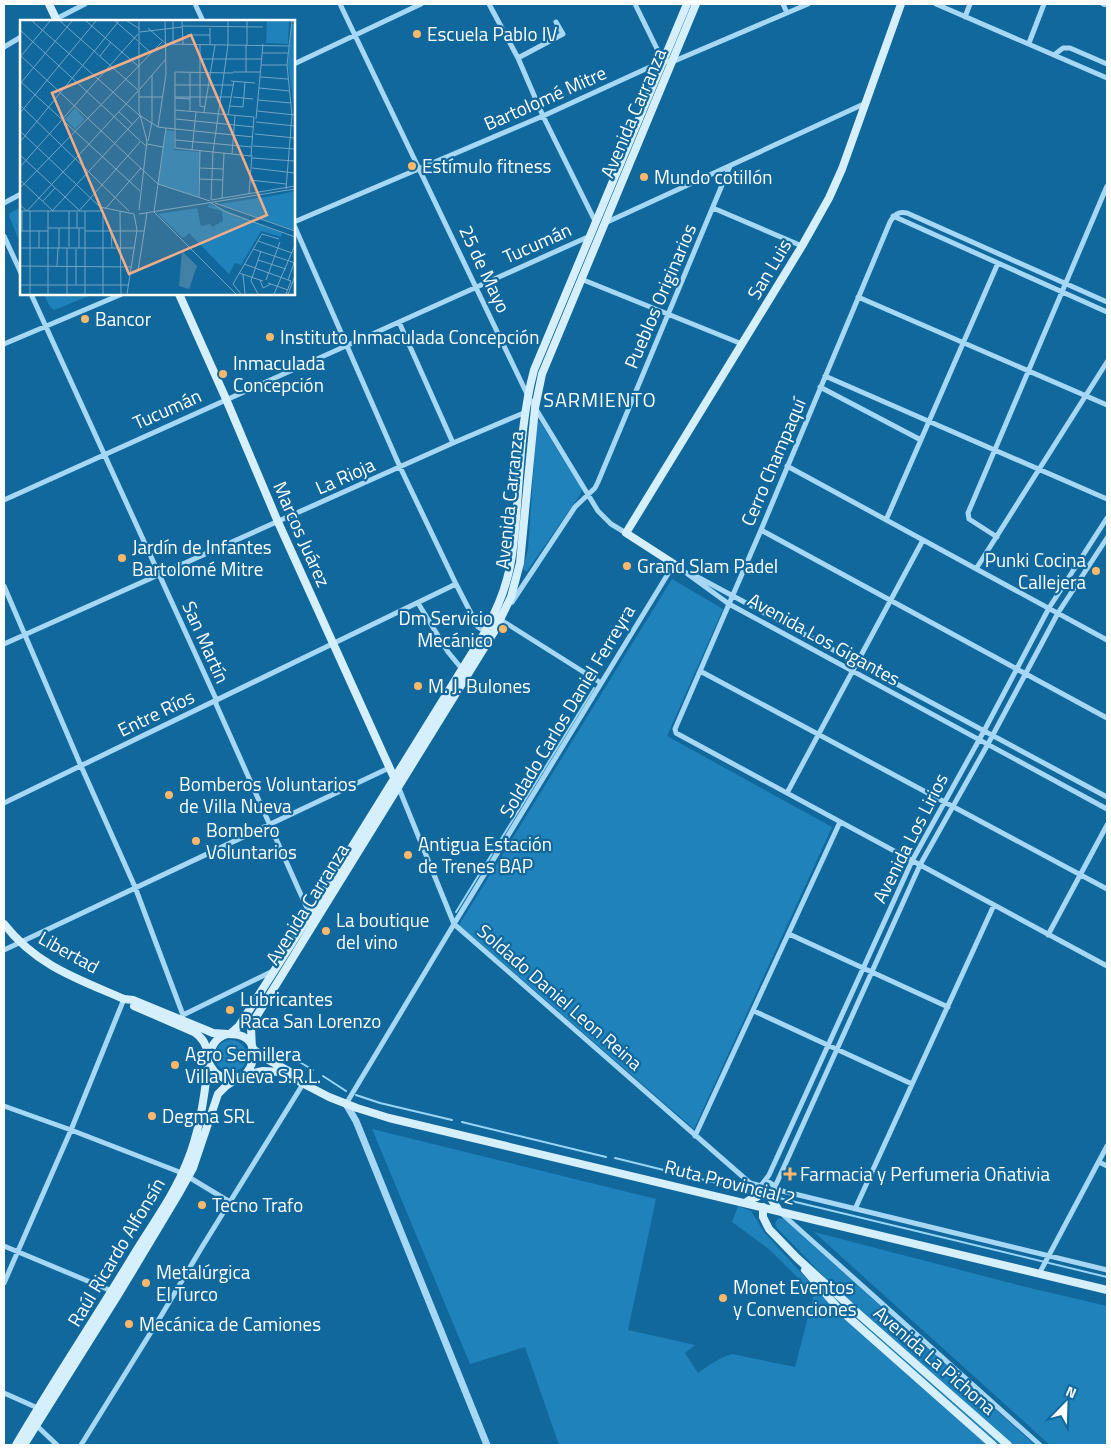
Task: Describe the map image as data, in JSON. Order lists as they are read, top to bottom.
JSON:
{
  "streets": {
    "main road": [
      "Avenida Carranza",
      "25 de Mayo",
      "San Luis",
      "Marcos Juárez",
      "Libertad",
      "Ruta Provincial 2",
      "Raúl Ricardo Alfonsín",
      "Avenida La Pichona"
    ],
    "street": [
      "Bartolomé Mitre",
      "Tucumán",
      "Pueblos Originarios",
      "Cerro Champaquí",
      "La Rioja",
      "Avenida Los Gigantes",
      "San Martín",
      "Soldado Carlos Daniel Ferreyra",
      "Entre Ríos",
      "Avenida Los Lirios",
      "Soldado Daniel Leon Reina"
    ]
  },
  "crossings": [
    ["Bartolomé Mitre", "Avenida Carranza"],
    ["Bartolomé Mitre", "25 de Mayo"],
    ["Avenida Carranza", "Tucumán"],
    ["Avenida Carranza", "25 de Mayo"],
    ["Avenida Carranza", "Pueblos Originarios"],
    ["Avenida Carranza", "La Rioja"],
    ["Avenida Carranza", "Marcos Juárez"],
    ["Avenida Carranza", "San Martín"],
    ["Avenida Carranza", "Libertad"],
    ["Avenida Carranza", "Soldado Daniel Leon Reina"],
    ["Avenida Carranza", "Raúl Ricardo Alfonsín"],
    ["Tucumán", "25 de Mayo"],
    ["Tucumán", "Marcos Juárez"],
    ["Tucumán", "San Martín"],
    ["25 de Mayo", "San Luis"],
    ["25 de Mayo", "Pueblos Originarios"],
    ["25 de Mayo", "La Rioja"],
    ["25 de Mayo", "Avenida Los Gigantes"],
    ["25 de Mayo", "Soldado Carlos Daniel Ferreyra"],
    ["Cerro Champaquí", "Avenida Los Gigantes"],
    ["La Rioja", "Marcos Juárez"],
    ["La Rioja", "San Martín"],
    ["Marcos Juárez", "Entre Ríos"],
    ["Marcos Juárez", "Soldado Daniel Leon Reina"],
    ["Avenida Los Gigantes", "Soldado Carlos Daniel Ferreyra"],
    ["Avenida Los Gigantes", "Avenida Los Lirios"],
    ["San Martín", "Entre Ríos"],
    ["Soldado Carlos Daniel Ferreyra", "Soldado Daniel Leon Reina"],
    ["Soldado Carlos Daniel Ferreyra", "Ruta Provincial 2"],
    ["Avenida Los Lirios", "Soldado Daniel Leon Reina"],
    ["Libertad", "Raúl Ricardo Alfonsín"],
    ["Ruta Provincial 2", "Avenida La Pichona"]
  ],
  "districts": ["SARMIENTO"],
  "places": {
    "other": [
      "Escuela Pablo IV",
      "Estímulo fitness",
      "Mundo cotillón",
      "Bancor",
      "Instituto Inmaculada Concepción",
      "Inmaculada Concepción",
      "Jardín de Infantes Bartolomé Mitre",
      "Grand Slam Padel",
      "Punki Cocina Callejera",
      "Dm Servicio Mecánico",
      "M. J. Bulones",
      "Bomberos Voluntarios de Villa Nueva",
      "Bombero Voluntarios",
      "Antigua Estación de Trenes BAP",
      "La boutique del vino",
      "Lubricantes Raca San Lorenzo",
      "Agro Semillera Villa Nueva S.R.L.",
      "Degma SRL",
      "Tecno Trafo",
      "Metalúrgica El Turco",
      "Monet Eventos y Convenciones",
      "Mecánica de Camiones"
    ],
    "health": ["Farmacia y Perfumeria Oñativia"]
  },
  "north": "top right"
}
